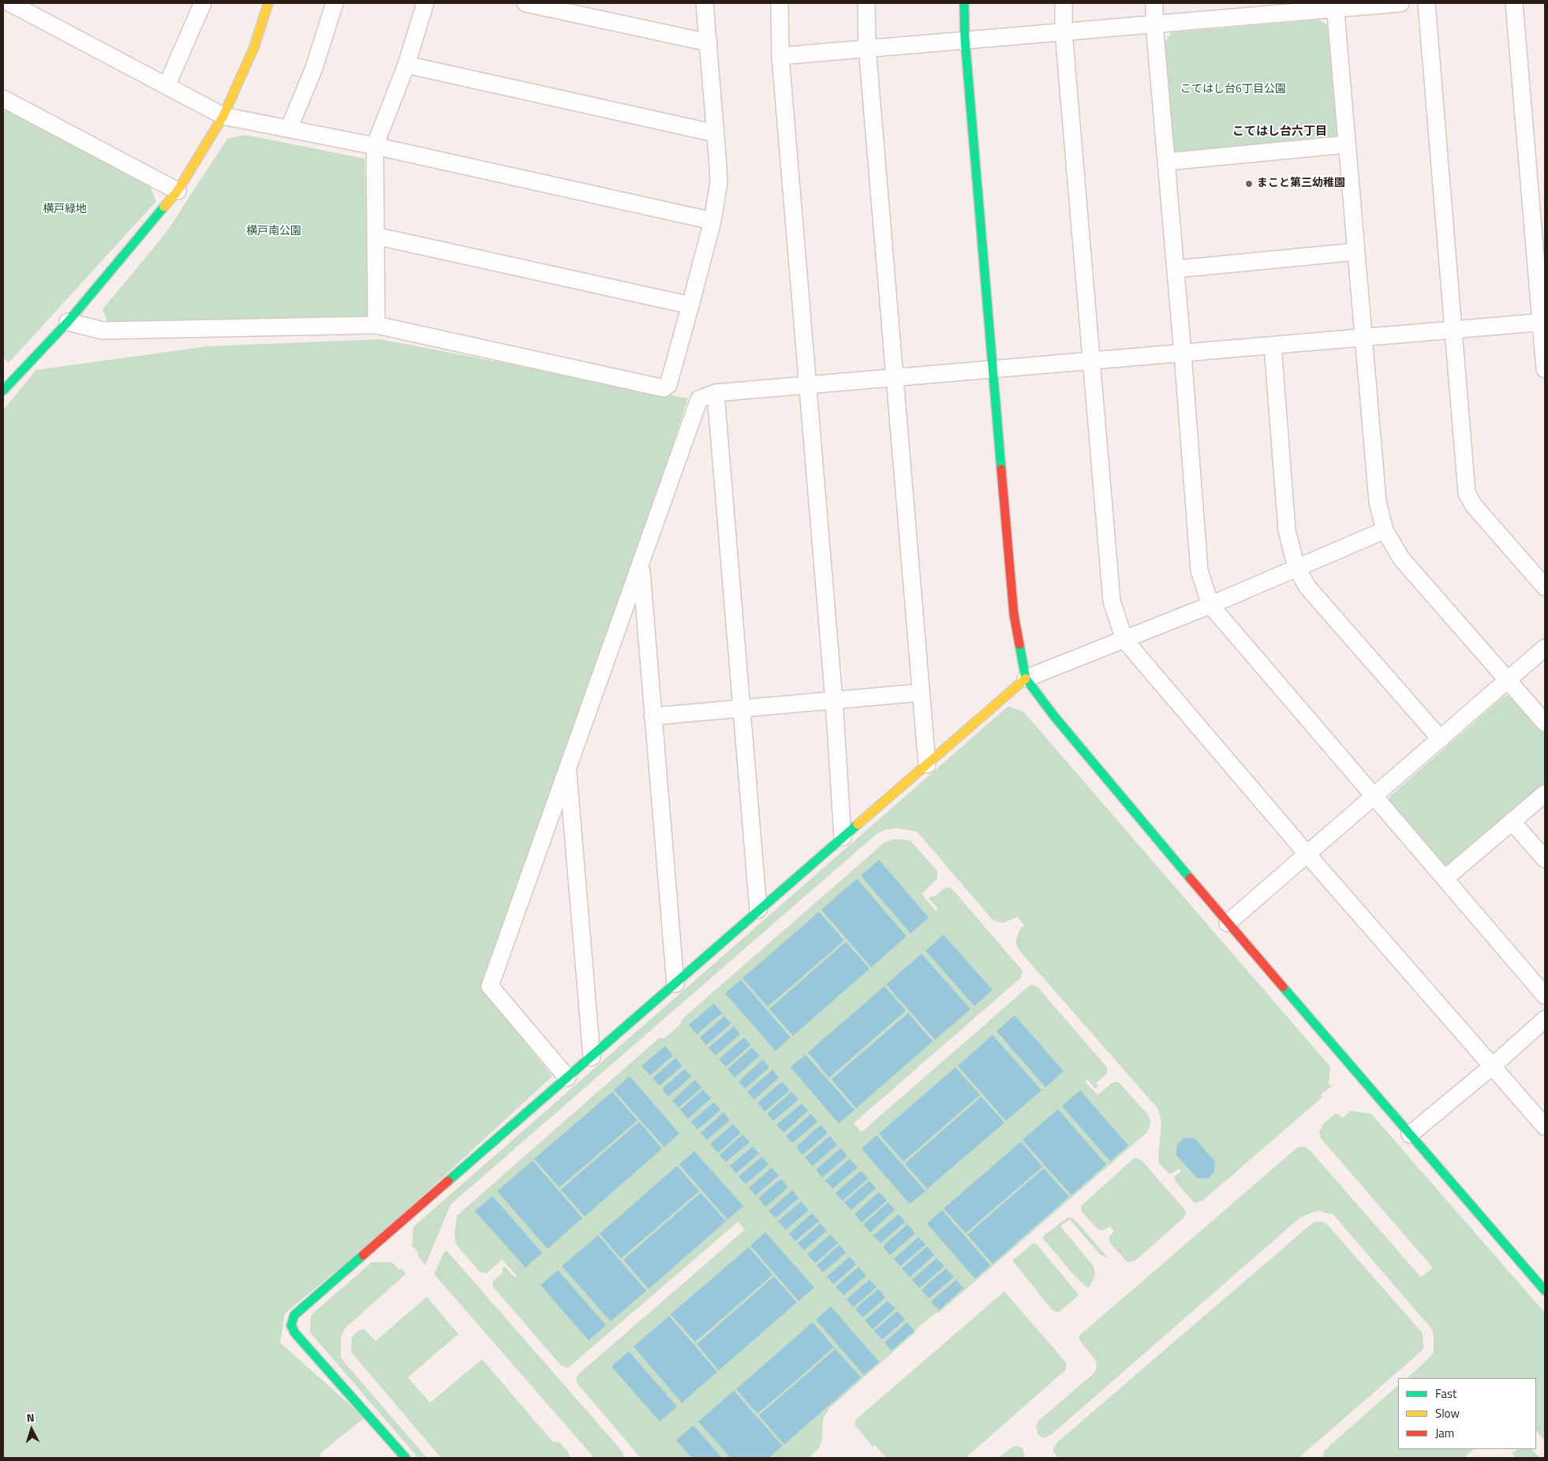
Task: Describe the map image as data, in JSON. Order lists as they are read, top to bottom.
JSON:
{
  "districts": ["こてはし台六丁目"],
  "parks": ["こてはし台6丁目公園", "横戸緑地", "横戸南公園"],
  "places": ["まこと第三幼稚園"],
  "legend": ["Fast", "Slow", "Jam"],
  "north": "top"
}
